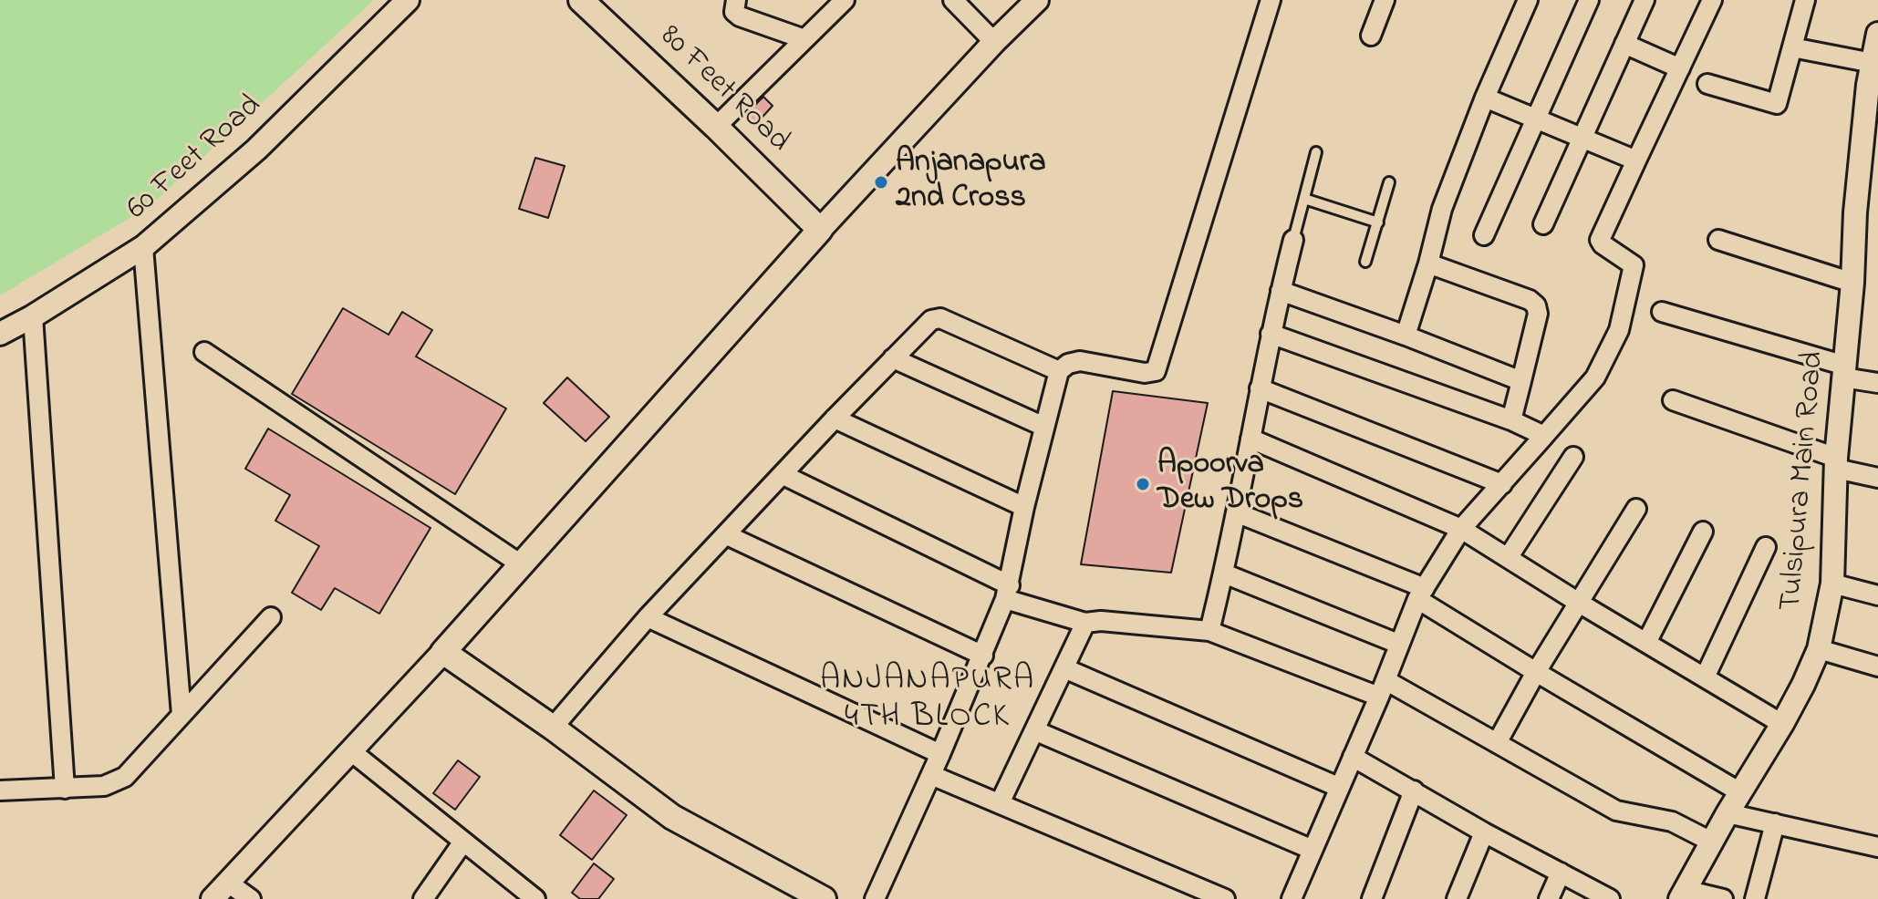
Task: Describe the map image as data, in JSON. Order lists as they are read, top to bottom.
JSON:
{
  "streets": {
    "main road": ["80 Feet Road"],
    "street": ["60 Feet Road", "Tulsipura Main Road"]
  },
  "districts": ["ANJANAPURA 4TH BLOCK"],
  "places": ["Anjanapura 2nd Cross", "Apoorva Dew Drops"]
}
